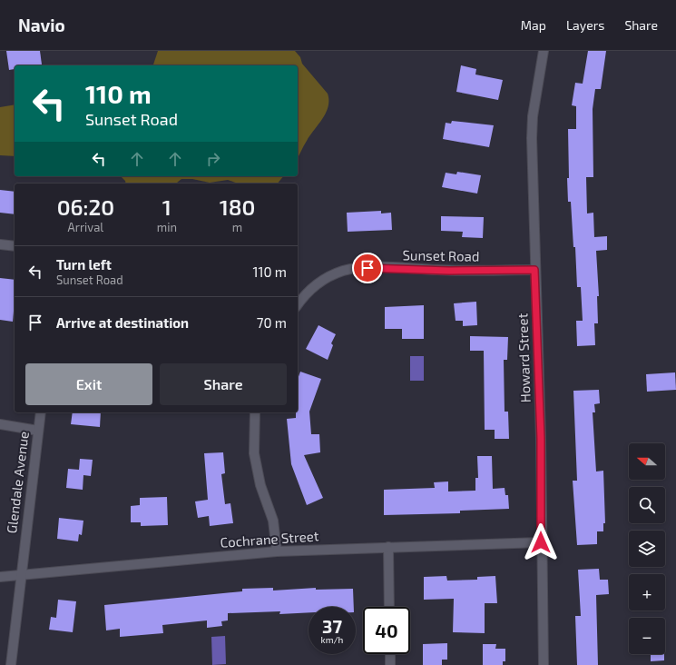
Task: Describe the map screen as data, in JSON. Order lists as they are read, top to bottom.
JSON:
{
  "streets": {
    "street": [
      "Sunset Road",
      "Howard Street",
      "Glendale Avenue",
      "Cochrane Street"
    ]
  },
  "crossings": [
    ["Sunset Road", "Howard Street"],
    ["Howard Street", "Cochrane Street"],
    ["Glendale Avenue", "Cochrane Street"]
  ],
  "north": "left",
  "page": {
    "header": "Navio",
    "nav": ["Map", "Layers", "Share"],
    "turn": ["110 m", "Sunset Road"],
    "eta": [
      "06:20",
      "Arrival",
      "1",
      "min",
      "180",
      "m"
    ],
    "list": [
      {
        "name": "Turn left",
        "note": "Sunset Road",
        "value": "110 m"
      },
      {
        "name": "Arrive at destination",
        "value": "70 m"
      }
    ],
    "buttons": ["Exit", "Share"],
    "map_buttons": ["+", "−"],
    "speed": "37 km/h",
    "limit": "40"
  }
}
